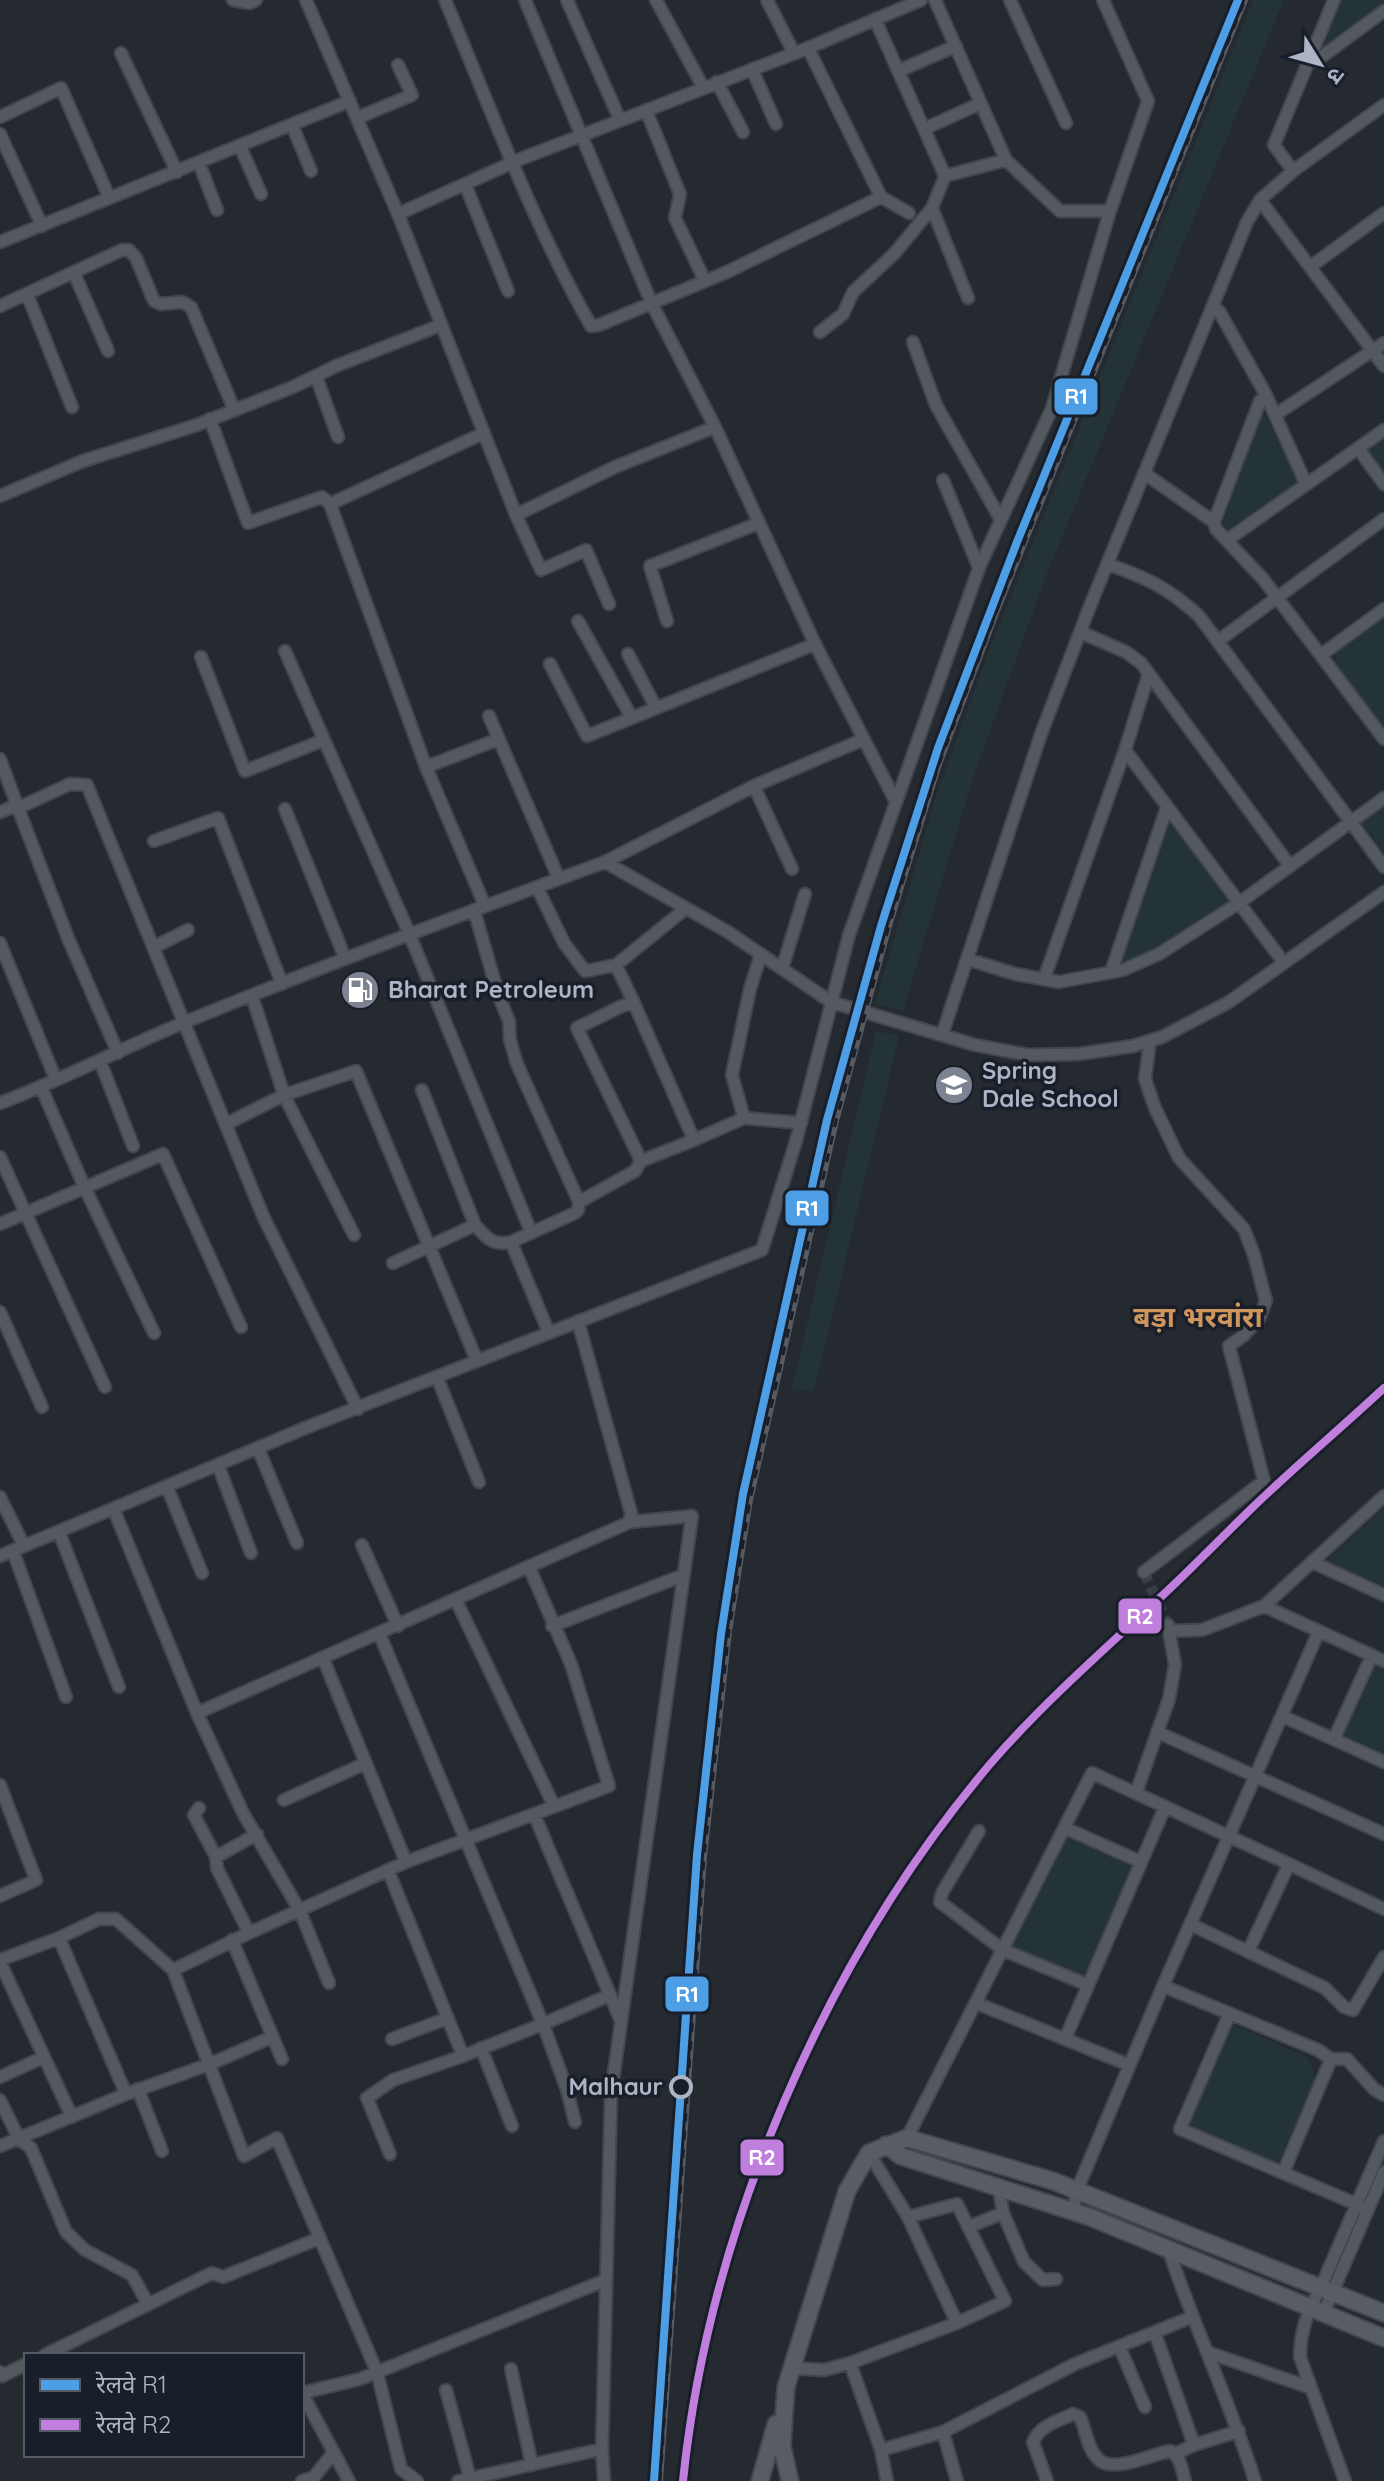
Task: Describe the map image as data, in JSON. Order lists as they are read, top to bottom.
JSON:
{
  "districts": ["बड़ा भरवांरा"],
  "places": {
    "fuel station": ["Bharat Petroleum"],
    "school or university": ["Spring Dale School"],
    "other": ["Malhaur"]
  },
  "lines": ["rail line R1", "rail line R2"],
  "legend": ["रेलवे R1", "रेलवे R2"],
  "north": "bottom right"
}
